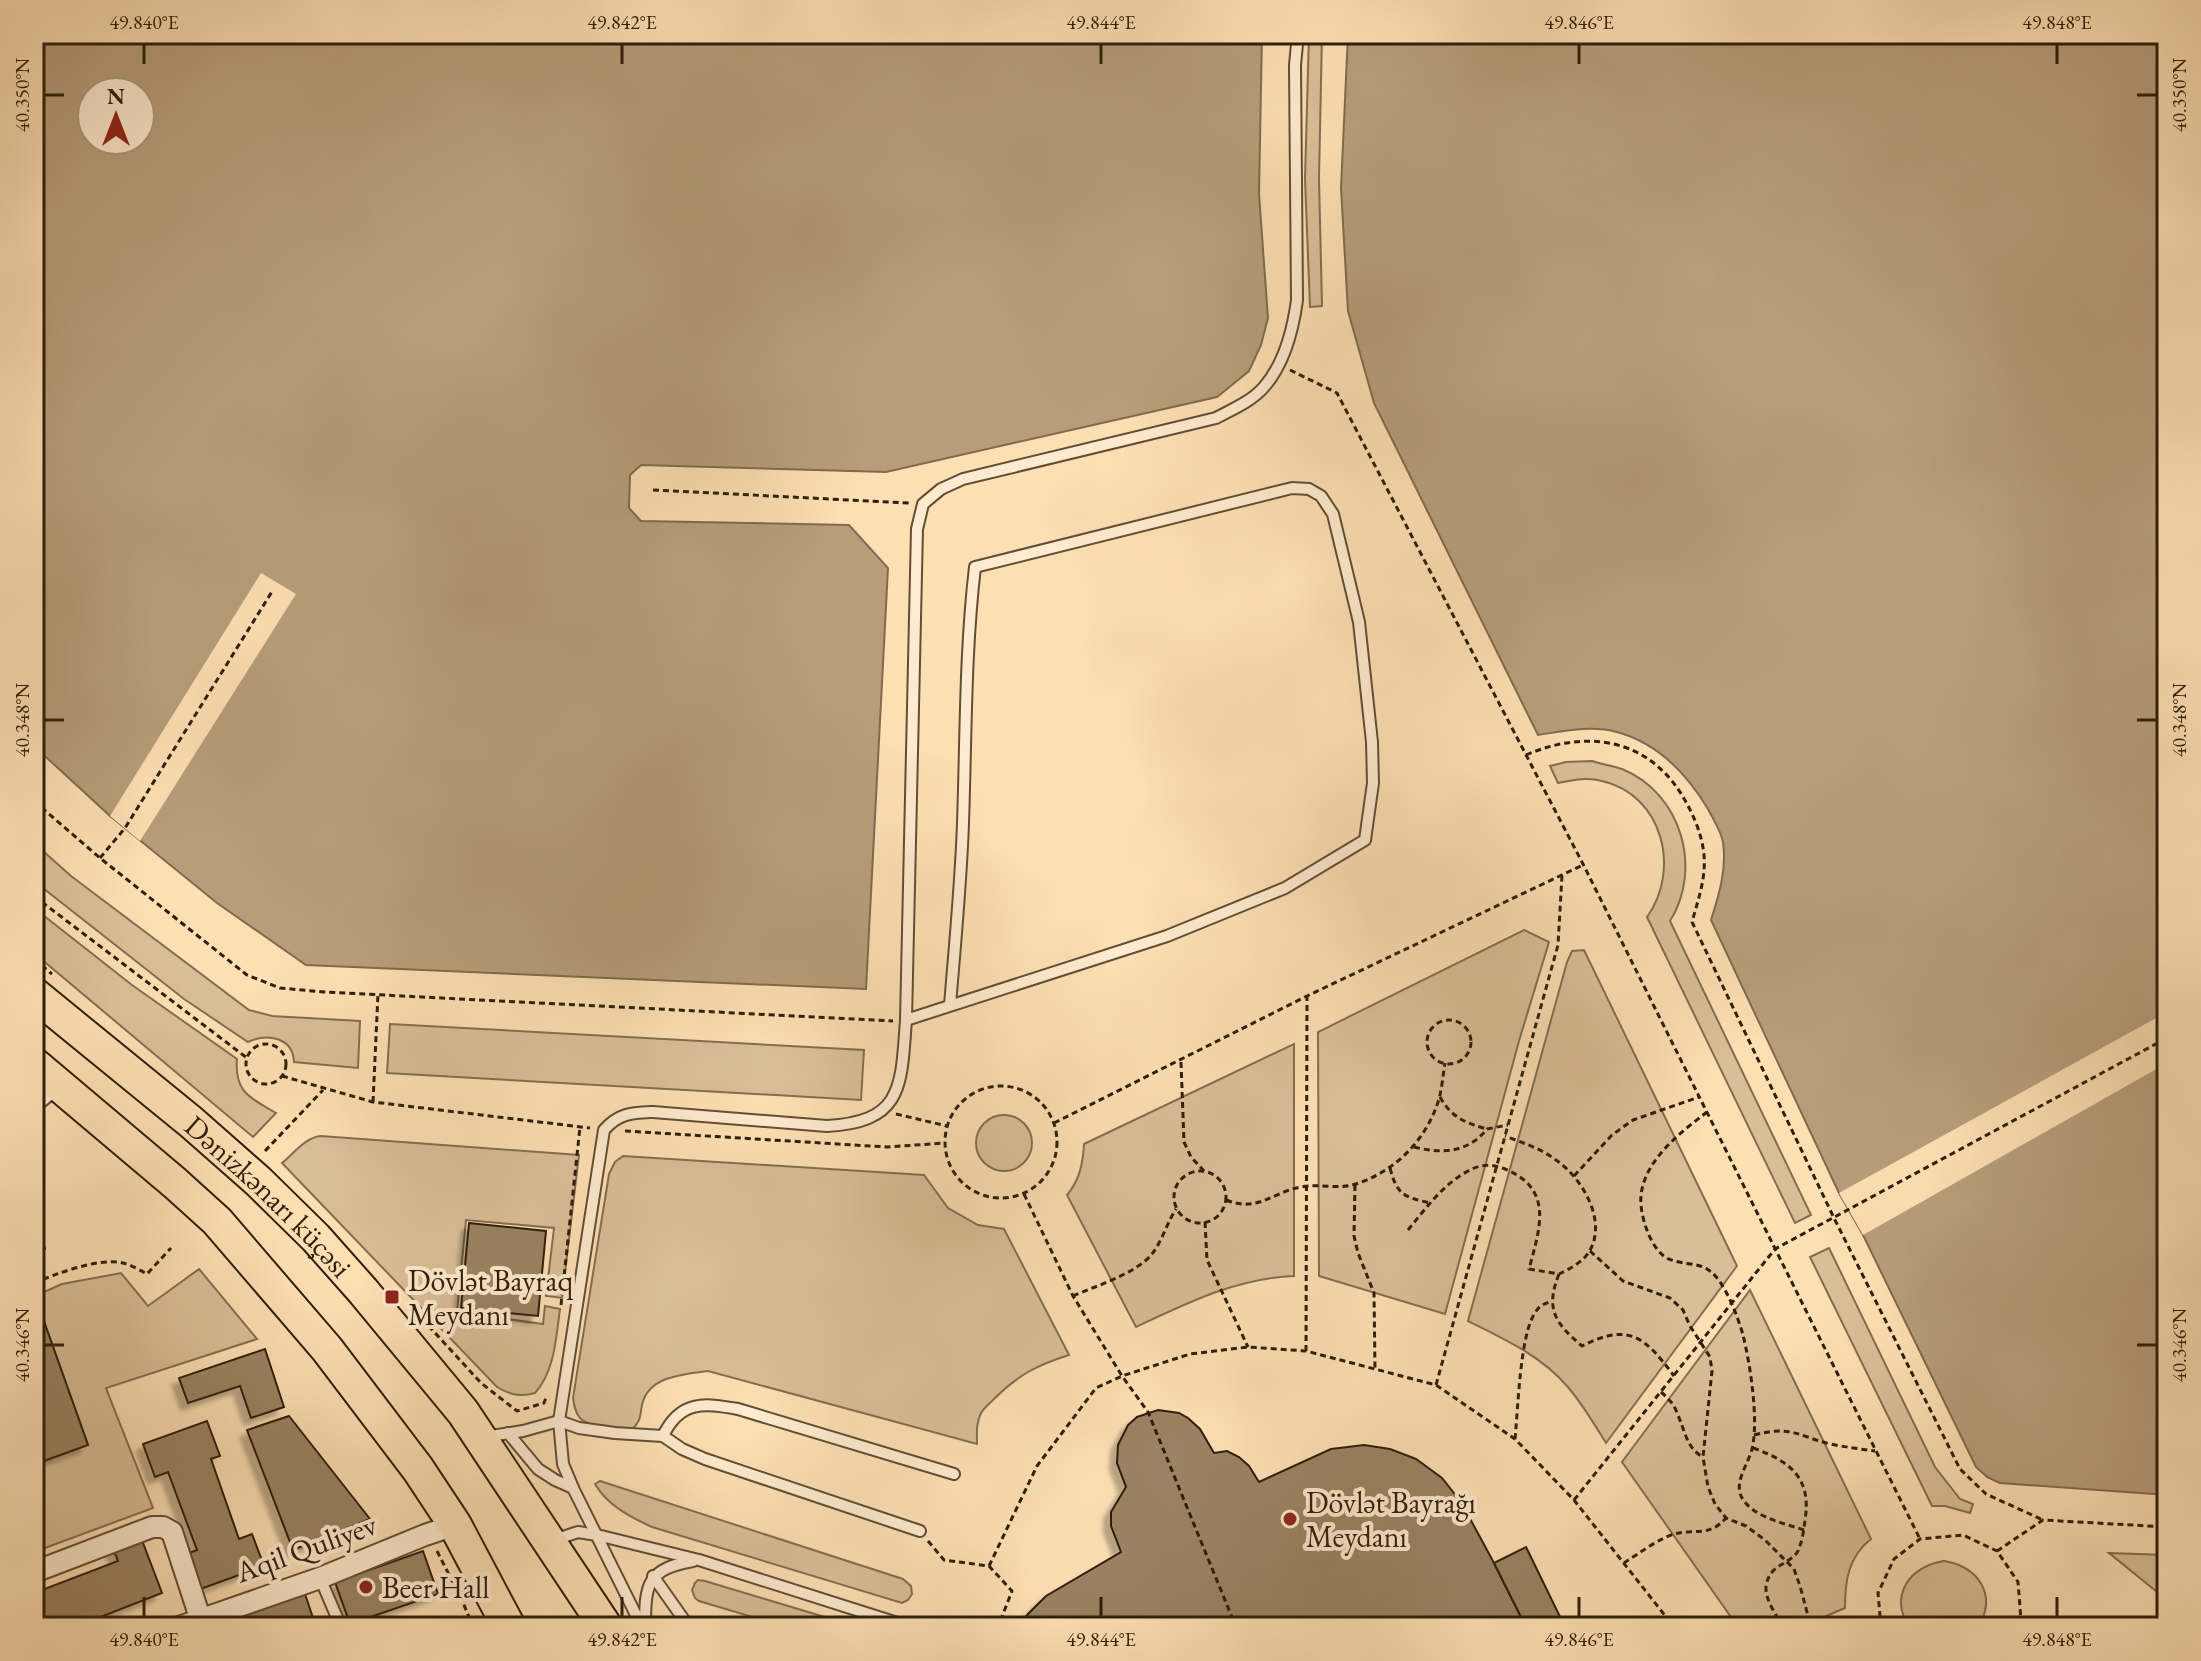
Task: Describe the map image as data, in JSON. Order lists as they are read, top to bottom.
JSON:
{
  "streets": {
    "highway": ["Dənizkənarı küçəsi"],
    "street": ["Aqil Quliyev"]
  },
  "crossings": [
    ["Dənizkənarı küçəsi", "Aqil Quliyev"]
  ],
  "places": {
    "transit": ["Dövlət Bayraq Meydanı"],
    "other": ["Dövlət Bayrağı Meydanı", "Beer Hall"]
  },
  "north": "top",
  "coordinates": [
    "49.840°E",
    "49.842°E",
    "49.844°E",
    "49.846°E",
    "49.848°E",
    "40.350°N",
    "40.348°N",
    "40.346°N"
  ]
}
